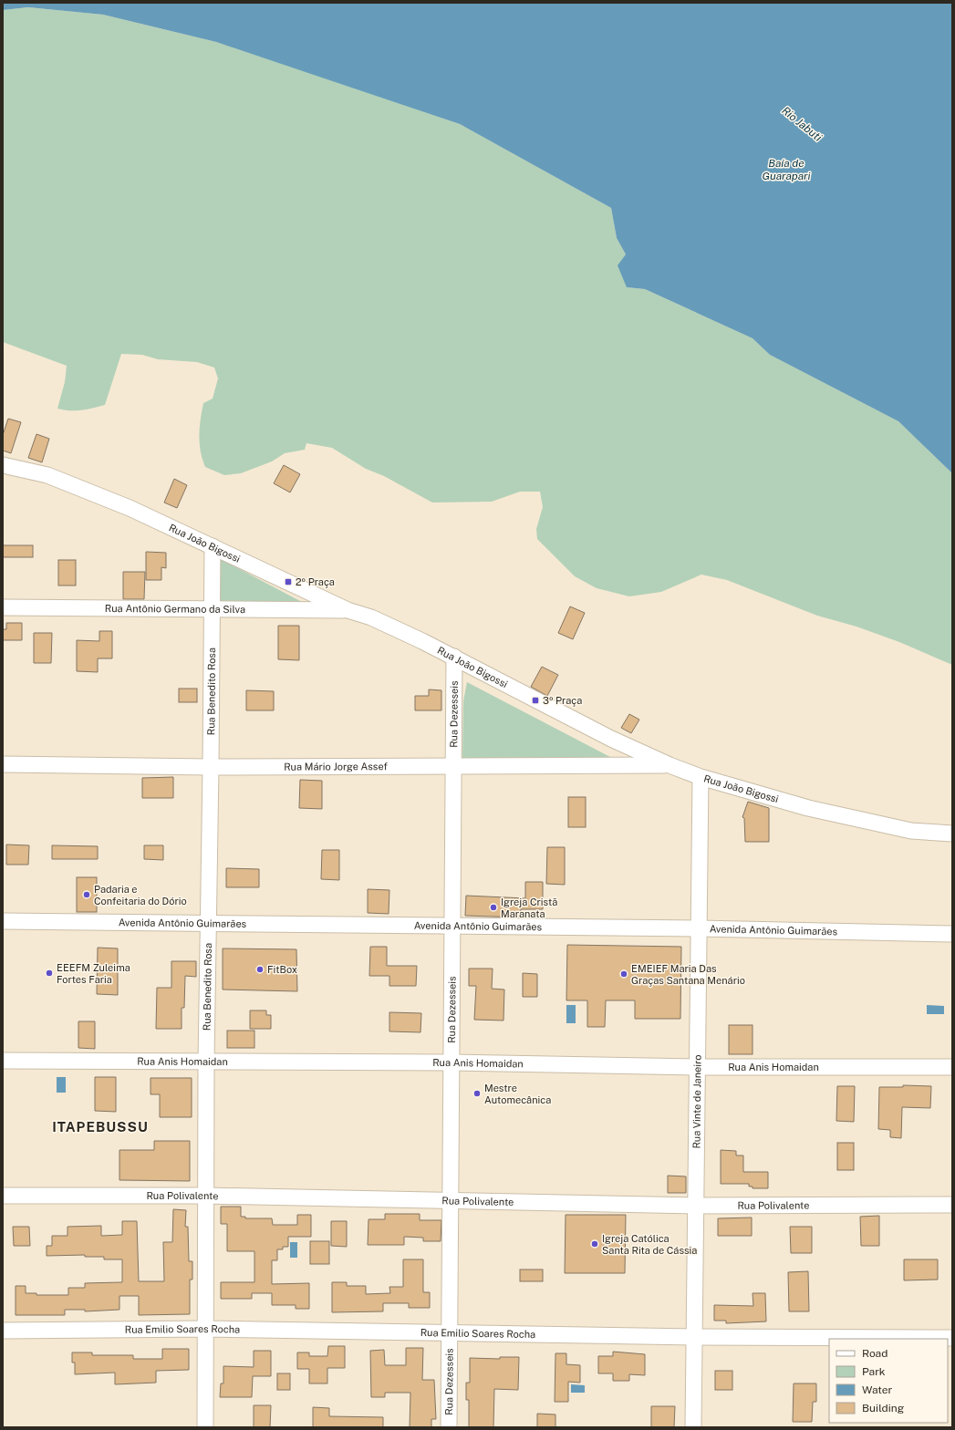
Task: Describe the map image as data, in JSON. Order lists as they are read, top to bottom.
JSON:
{
  "streets": {
    "street": [
      "Rua João Bigossi",
      "Rua Antônio Germano da Silva",
      "Rua Benedito Rosa",
      "Rua Dezesseis",
      "Rua Mário Jorge Assef",
      "Avenida Antônio Guimarães",
      "Rua Anis Homaidan",
      "Rua Vinte de Janeiro",
      "Rua Polivalente",
      "Rua Emilio Soares Rocha"
    ]
  },
  "crossings": [
    ["Rua João Bigossi", "Rua Antônio Germano da Silva"],
    ["Rua João Bigossi", "Rua Benedito Rosa"],
    ["Rua João Bigossi", "Rua Dezesseis"],
    ["Rua João Bigossi", "Rua Mário Jorge Assef"],
    ["Rua João Bigossi", "Rua Vinte de Janeiro"],
    ["Rua Antônio Germano da Silva", "Rua Benedito Rosa"],
    ["Rua Benedito Rosa", "Rua Mário Jorge Assef"],
    ["Rua Benedito Rosa", "Avenida Antônio Guimarães"],
    ["Rua Benedito Rosa", "Rua Anis Homaidan"],
    ["Rua Benedito Rosa", "Rua Polivalente"],
    ["Rua Benedito Rosa", "Rua Emilio Soares Rocha"],
    ["Rua Dezesseis", "Rua Mário Jorge Assef"],
    ["Rua Dezesseis", "Avenida Antônio Guimarães"],
    ["Rua Dezesseis", "Rua Anis Homaidan"],
    ["Rua Dezesseis", "Rua Polivalente"],
    ["Rua Dezesseis", "Rua Emilio Soares Rocha"],
    ["Avenida Antônio Guimarães", "Rua Vinte de Janeiro"],
    ["Rua Anis Homaidan", "Rua Vinte de Janeiro"],
    ["Rua Vinte de Janeiro", "Rua Polivalente"],
    ["Rua Vinte de Janeiro", "Rua Emilio Soares Rocha"]
  ],
  "districts": ["ITAPEBUSSU"],
  "water": ["Rio Jabuti", "Baía de Guarapari"],
  "places": {
    "transit": ["2º Praça", "3º Praça"],
    "other": [
      "Padaria e Confeitaria do Dório",
      "Igreja Cristã Maranata",
      "FitBox",
      "EEEFM Zuleima Fortes Faria",
      "EMEIEF Maria Das Graças Santana Menário",
      "Mestre Automecânica",
      "Igreja Católica Santa Rita de Cássia"
    ]
  },
  "legend": [
    "Road",
    "Park",
    "Water",
    "Building"
  ]
}
